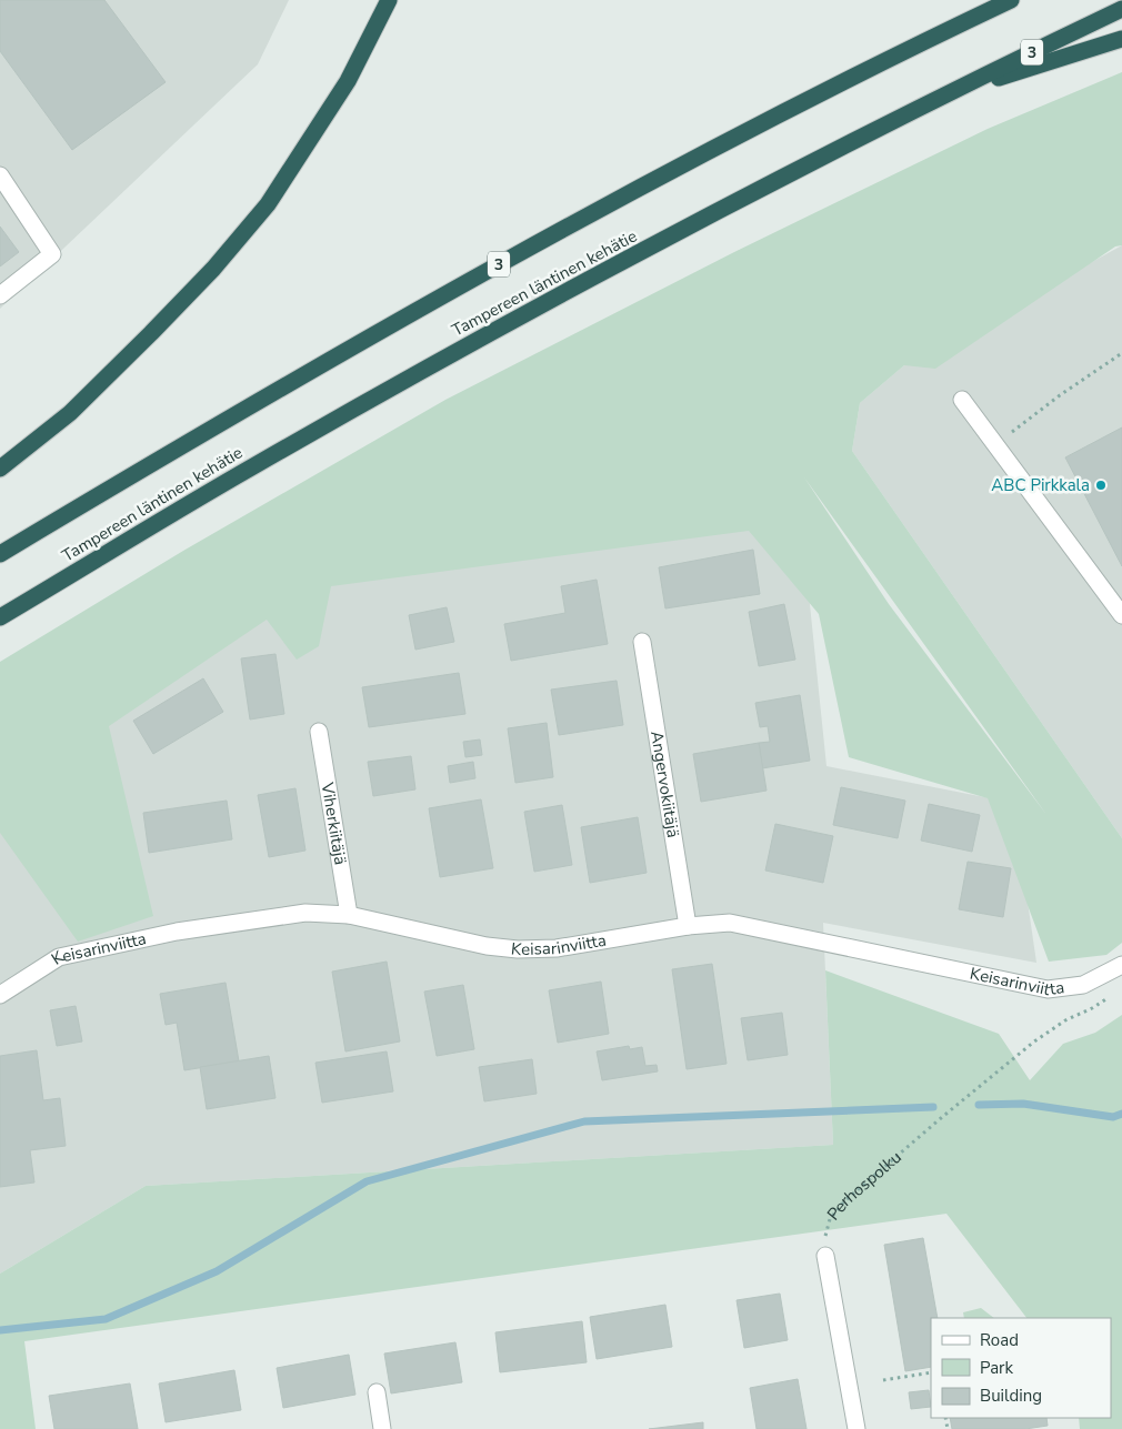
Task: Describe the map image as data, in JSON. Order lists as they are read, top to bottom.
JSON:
{
  "streets": {
    "highway": ["3", "Tampereen läntinen kehätie"],
    "street": ["Angervokiitäjä", "Viherkiitäjä", "Keisarinviitta"],
    "path": ["Perhospolku"]
  },
  "crossings": [
    ["Angervokiitäjä", "Keisarinviitta"],
    ["Viherkiitäjä", "Keisarinviitta"]
  ],
  "places": ["ABC Pirkkala"],
  "legend": ["Road", "Park", "Building"]
}
